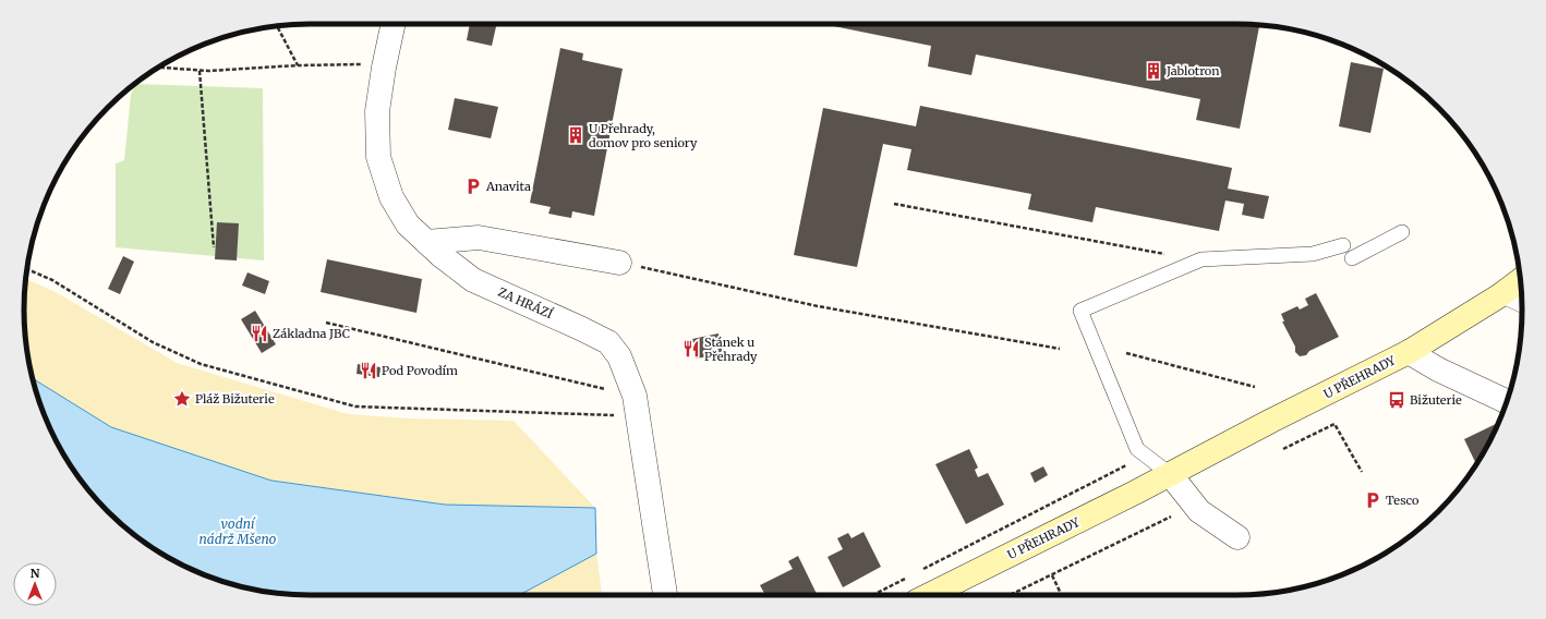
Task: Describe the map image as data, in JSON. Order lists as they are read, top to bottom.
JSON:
{
  "streets": {
    "street": ["ZA HRÁZÍ", "U PŘEHRADY"]
  },
  "water": ["vodní nádrž Mšeno"],
  "places": {
    "building": ["Jablotron", "U Přehrady, domov pro seniory"],
    "parking": ["Anavita", "Tesco"],
    "restaurant": ["Základna JBC", "Stánek u Přehrady", "Pod Povodím"],
    "place": ["Pláž Bižuterie"],
    "bus stop": ["Bižuterie"]
  },
  "north": "top"
}
